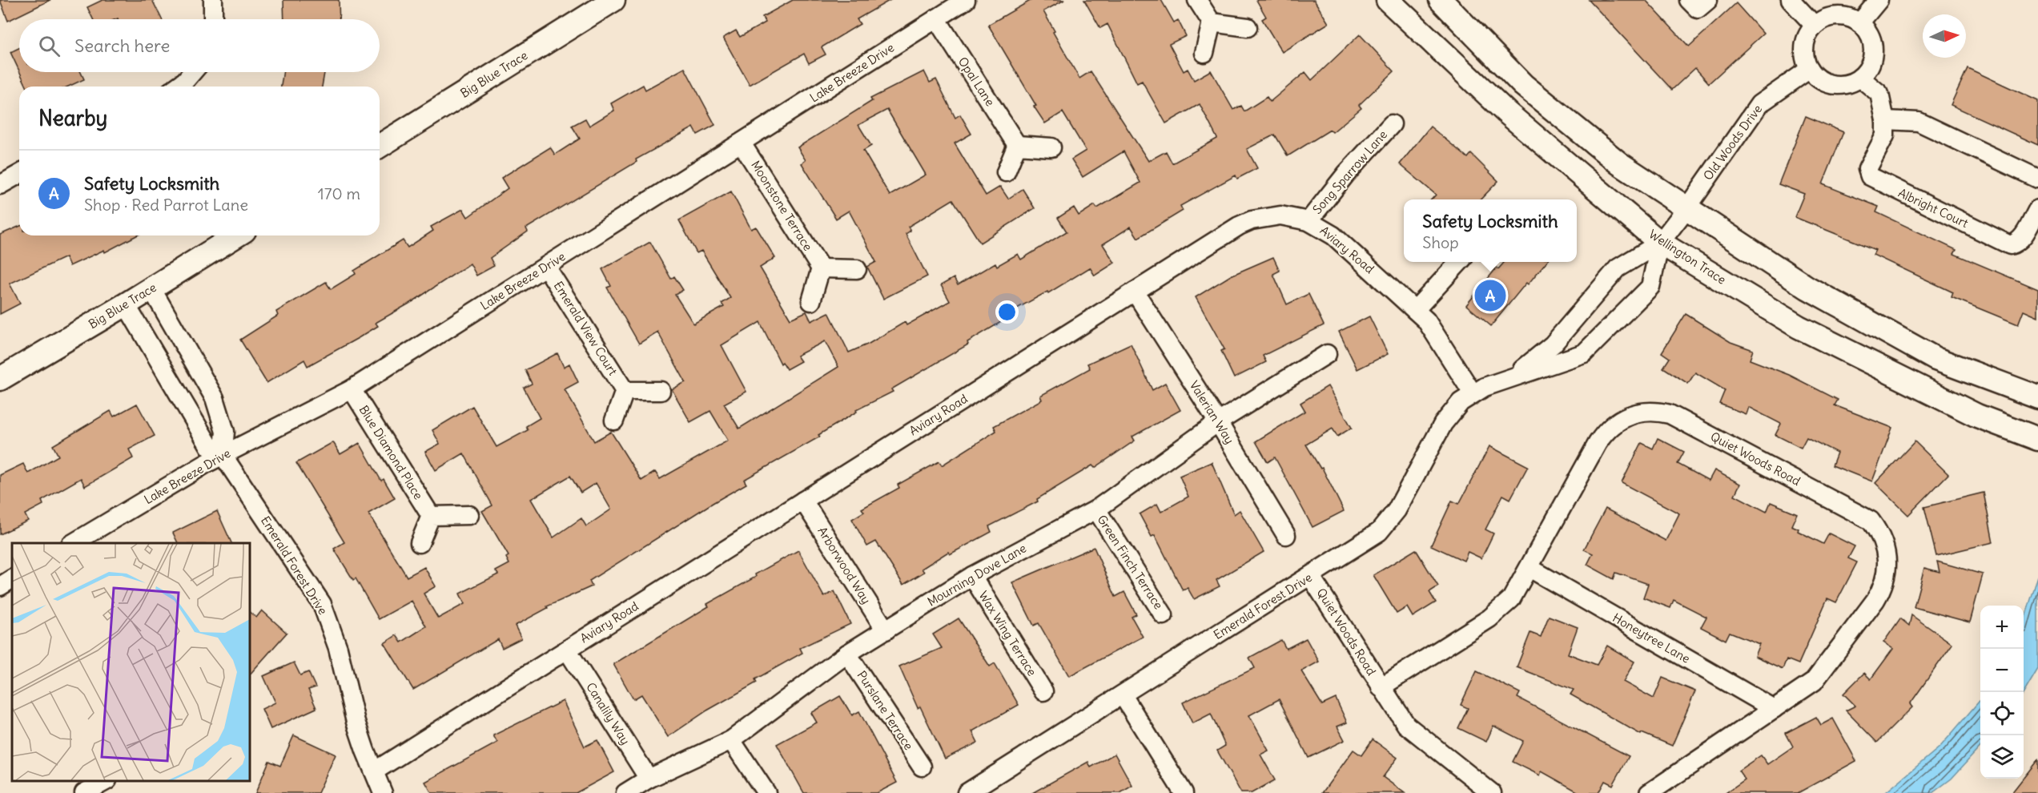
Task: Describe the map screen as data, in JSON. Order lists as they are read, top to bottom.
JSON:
{
  "streets": {
    "street": [
      "Lake Breeze Drive",
      "Big Blue Trace",
      "Opal Lane",
      "Old Woods Drive",
      "Song Sparrow Lane",
      "Moonstone Terrace",
      "Albright Court",
      "Aviary Road",
      "Wellington Trace",
      "Emerald View Court",
      "Valerian Way",
      "Blue Diamond Place",
      "Quiet Woods Road",
      "Green Finch Terrace",
      "Emerald Forest Drive",
      "Arborwood Way",
      "Mourning Dove Lane",
      "Wax Wing Terrace",
      "Honeytree Lane",
      "Purslane Terrace",
      "Canalily Way"
    ]
  },
  "crossings": [
    ["Lake Breeze Drive", "Opal Lane"],
    ["Lake Breeze Drive", "Moonstone Terrace"],
    ["Lake Breeze Drive", "Emerald View Court"],
    ["Lake Breeze Drive", "Blue Diamond Place"],
    ["Lake Breeze Drive", "Emerald Forest Drive"],
    ["Big Blue Trace", "Emerald Forest Drive"],
    ["Old Woods Drive", "Albright Court"],
    ["Old Woods Drive", "Emerald Forest Drive"],
    ["Song Sparrow Lane", "Aviary Road"],
    ["Aviary Road", "Valerian Way"],
    ["Aviary Road", "Emerald Forest Drive"],
    ["Aviary Road", "Arborwood Way"],
    ["Aviary Road", "Canalily Way"],
    ["Wellington Trace", "Emerald Forest Drive"],
    ["Valerian Way", "Mourning Dove Lane"],
    ["Quiet Woods Road", "Emerald Forest Drive"],
    ["Quiet Woods Road", "Honeytree Lane"],
    ["Green Finch Terrace", "Mourning Dove Lane"],
    ["Arborwood Way", "Mourning Dove Lane"],
    ["Mourning Dove Lane", "Wax Wing Terrace"],
    ["Mourning Dove Lane", "Purslane Terrace"],
    ["Mourning Dove Lane", "Canalily Way"]
  ],
  "north": "right",
  "page": {
    "search": "Search here",
    "heading": "Nearby",
    "list": [
      {
        "mark": "A",
        "name": "Safety Locksmith",
        "note": "Shop · Red Parrot Lane",
        "value": "170 m"
      }
    ],
    "popup": ["Safety Locksmith", "Shop"],
    "pins": "A",
    "map_buttons": ["+", "−"]
  }
}
